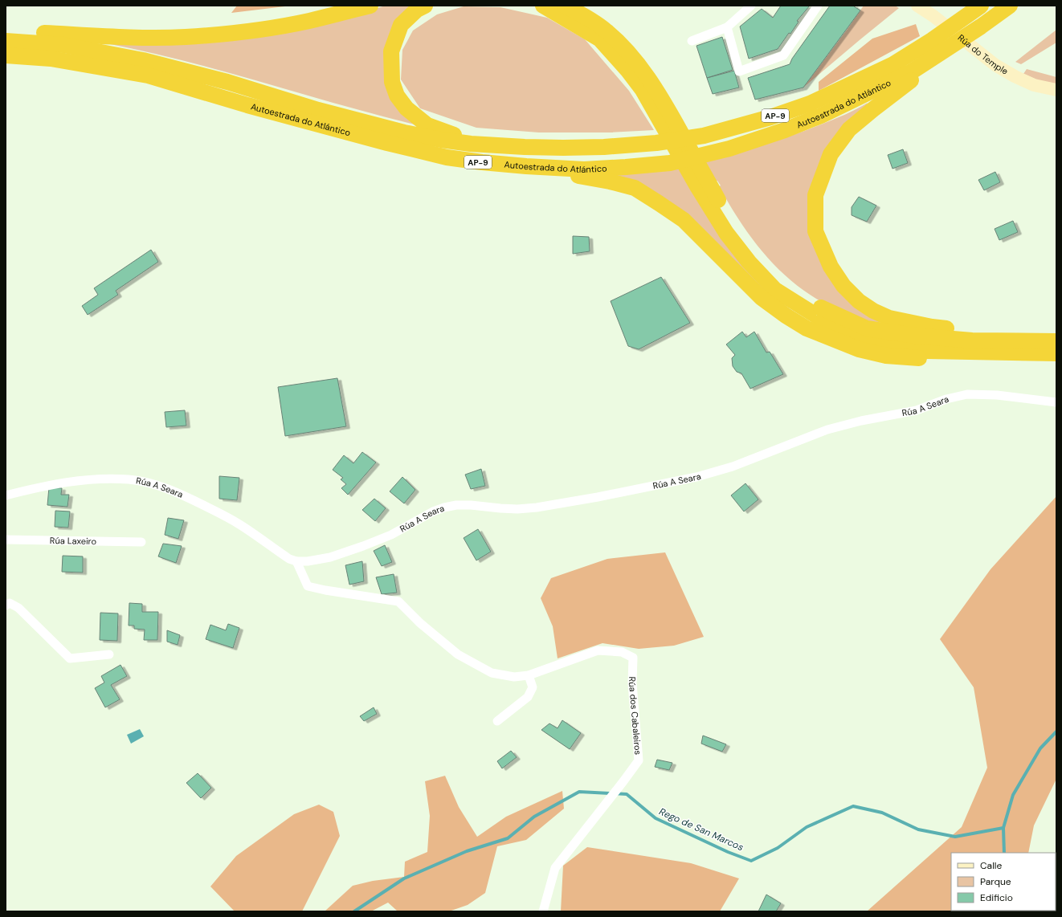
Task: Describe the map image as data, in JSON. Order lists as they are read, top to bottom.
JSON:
{
  "streets": {
    "highway": ["Autoestrada do Atlántico", "AP-9"],
    "main road": ["Rúa do Temple"],
    "street": ["Rúa A Seara", "Rúa Laxeiro", "Rúa dos Cabaleiros"]
  },
  "crossings": [
    ["Autoestrada do Atlántico", "AP-9"]
  ],
  "water": ["Rego de San Marcos"],
  "legend": ["Calle", "Parque", "Edificio"]
}
